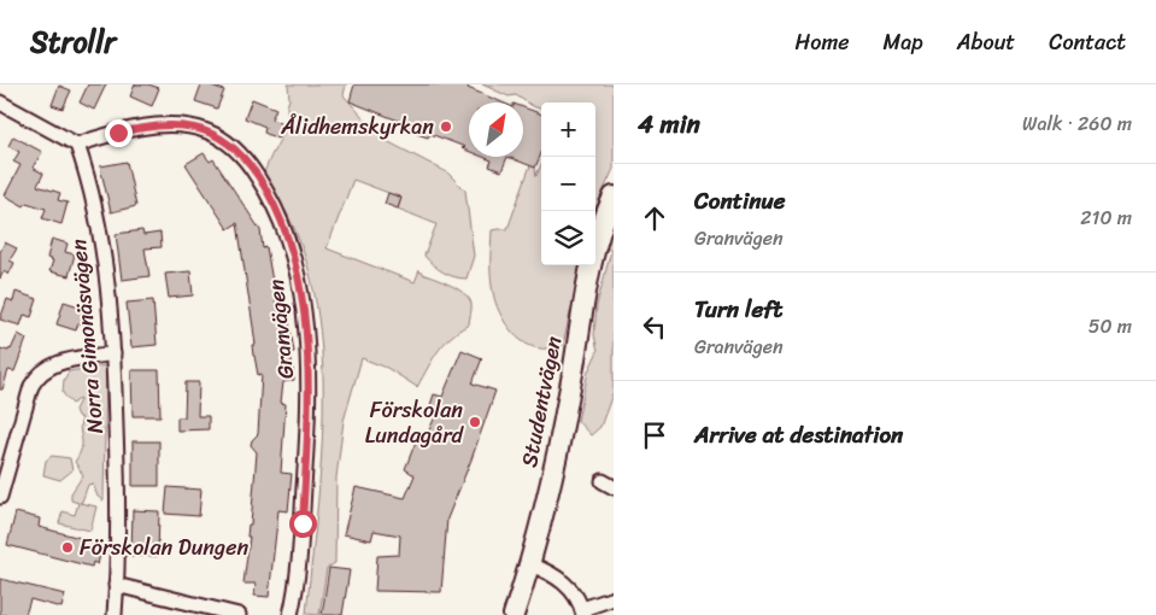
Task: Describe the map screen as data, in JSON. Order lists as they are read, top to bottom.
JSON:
{
  "streets": {
    "street": ["Granvägen", "Norra Gimonäsvägen", "Studentvägen"]
  },
  "crossings": [
    ["Granvägen", "Norra Gimonäsvägen"]
  ],
  "places": ["Ålidhemskyrkan", "Förskolan Lundagård", "Förskolan Dungen"],
  "north": "top right",
  "page": {
    "header": "Strollr",
    "nav": [
      "Home",
      "Map",
      "About",
      "Contact"
    ],
    "heading": ["4 min", "Walk · 260 m"],
    "map_buttons": ["+", "−"],
    "list": [
      ["Continue", "Granvägen", "210 m"],
      ["Turn left", "Granvägen", "50 m"],
      "Arrive at destination"
    ]
  }
}
